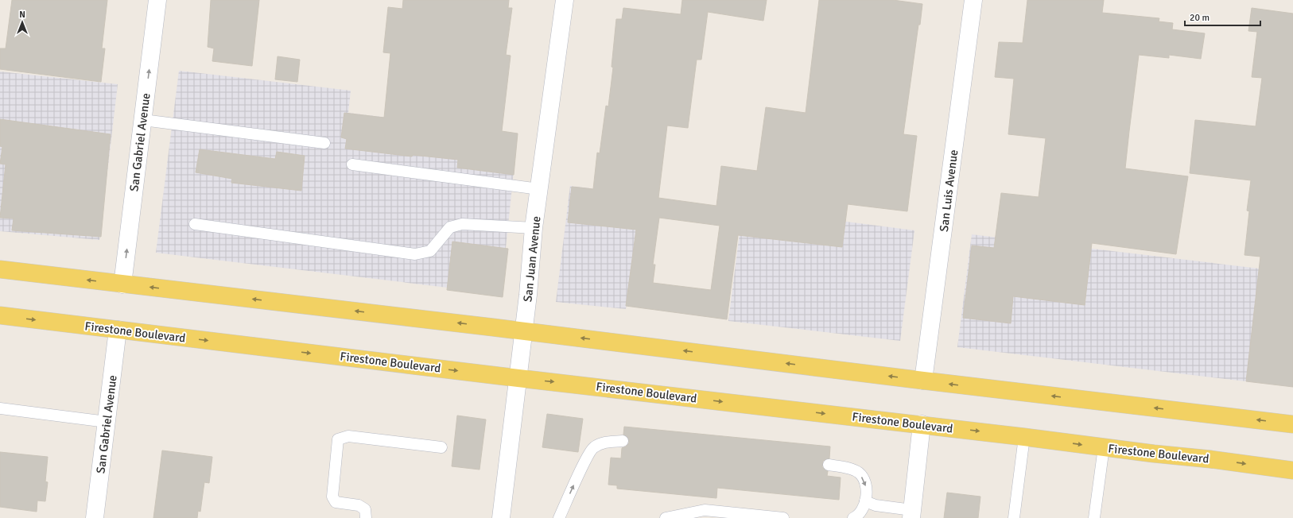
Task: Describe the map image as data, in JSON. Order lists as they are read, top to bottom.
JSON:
{
  "streets": {
    "main road": ["Firestone Boulevard"],
    "street": ["San Gabriel Avenue", "San Luis Avenue", "San Juan Avenue"]
  },
  "crossings": [
    ["San Gabriel Avenue", "Firestone Boulevard"],
    ["San Juan Avenue", "Firestone Boulevard"]
  ],
  "one_way": ["San Gabriel Avenue"],
  "scale_bar": "20 m",
  "north": "top"
}
